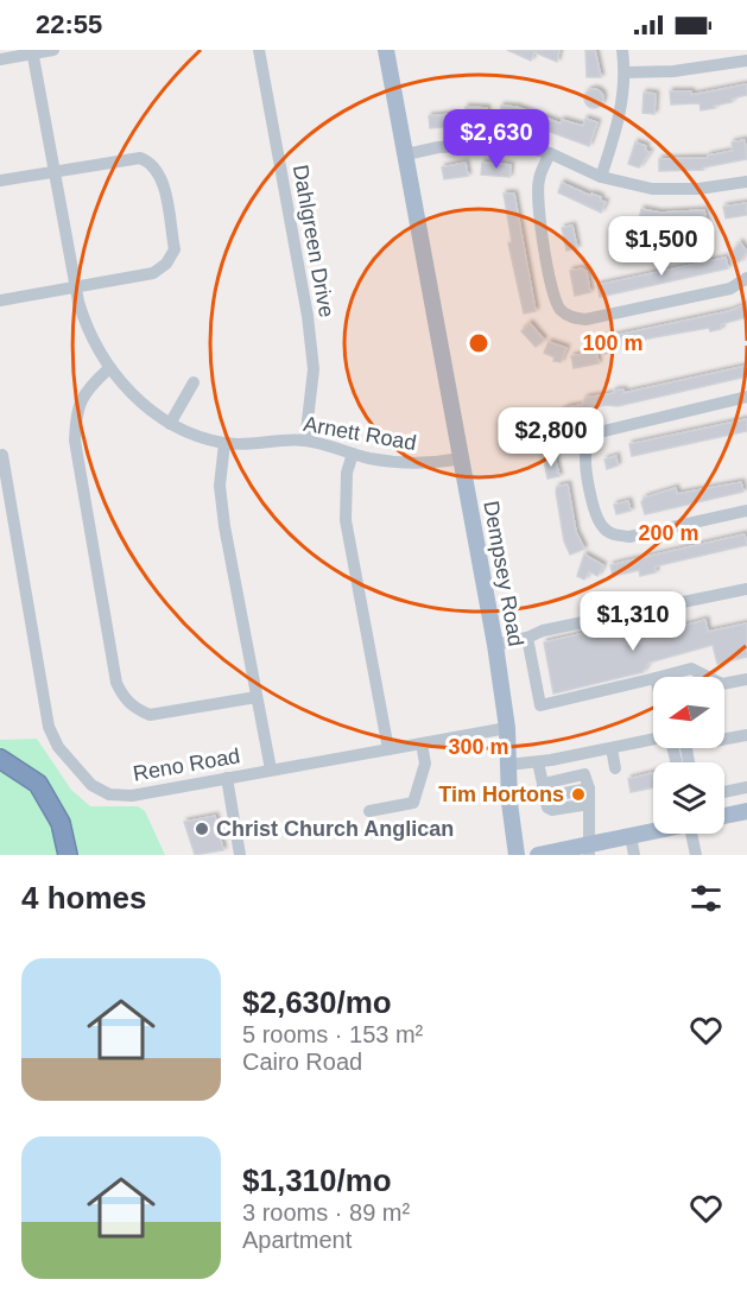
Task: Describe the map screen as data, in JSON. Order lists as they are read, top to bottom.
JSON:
{
  "streets": {
    "main road": ["Dempsey Road"],
    "street": ["Dahlgreen Drive", "Arnett Road", "Reno Road"]
  },
  "crossings": [
    ["Dahlgreen Drive", "Arnett Road"],
    ["Arnett Road", "Dempsey Road"],
    ["Dempsey Road", "Reno Road"]
  ],
  "places": ["Tim Hortons", "Christ Church Anglican"],
  "north": "left",
  "page": {
    "status": "22:55",
    "price": [
      "$2,630",
      "$1,500",
      "$2,800",
      "$1,310"
    ],
    "heading": "4 homes",
    "list": [
      {
        "name": "$2,630/mo",
        "note": "5 rooms · 153 m² · Cairo Road"
      },
      {
        "name": "$1,310/mo",
        "note": "3 rooms · 89 m² · Apartment"
      }
    ]
  },
  "rings": ["100 m", "200 m", "300 m"]
}
